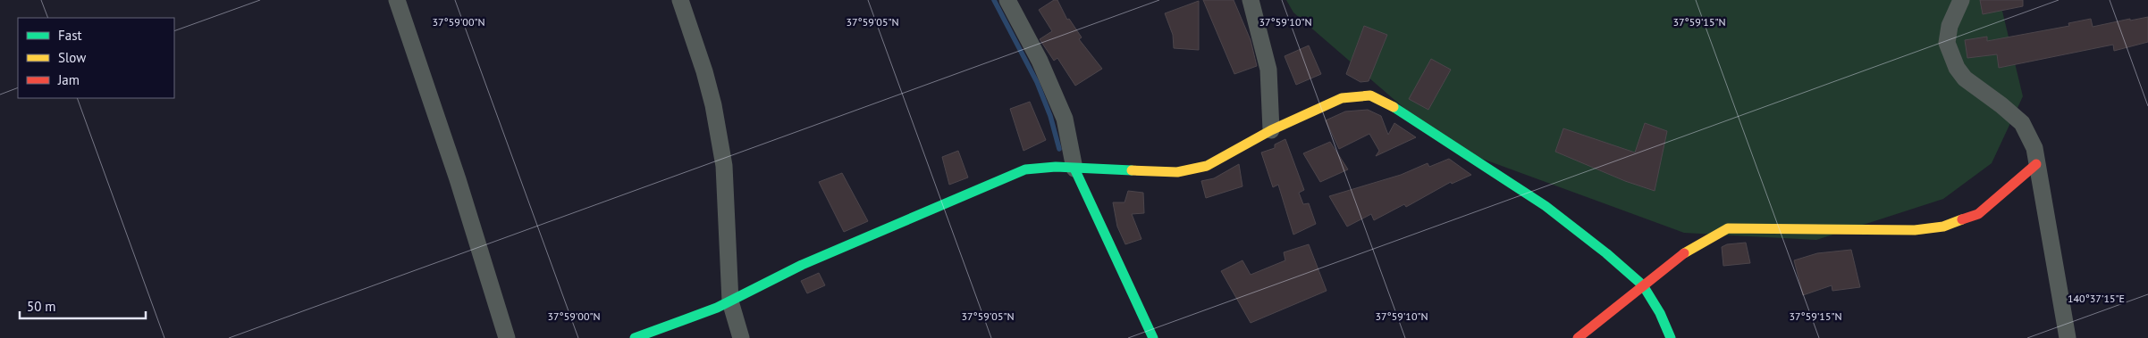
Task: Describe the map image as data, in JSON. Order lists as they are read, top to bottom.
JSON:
{
  "legend": ["Fast", "Slow", "Jam"],
  "scale_bar": "50 m",
  "coordinates": [
    "37°59'00\"N",
    "37°59'05\"N",
    "37°59'10\"N",
    "37°59'15\"N",
    "140°37'15\"E"
  ]
}
